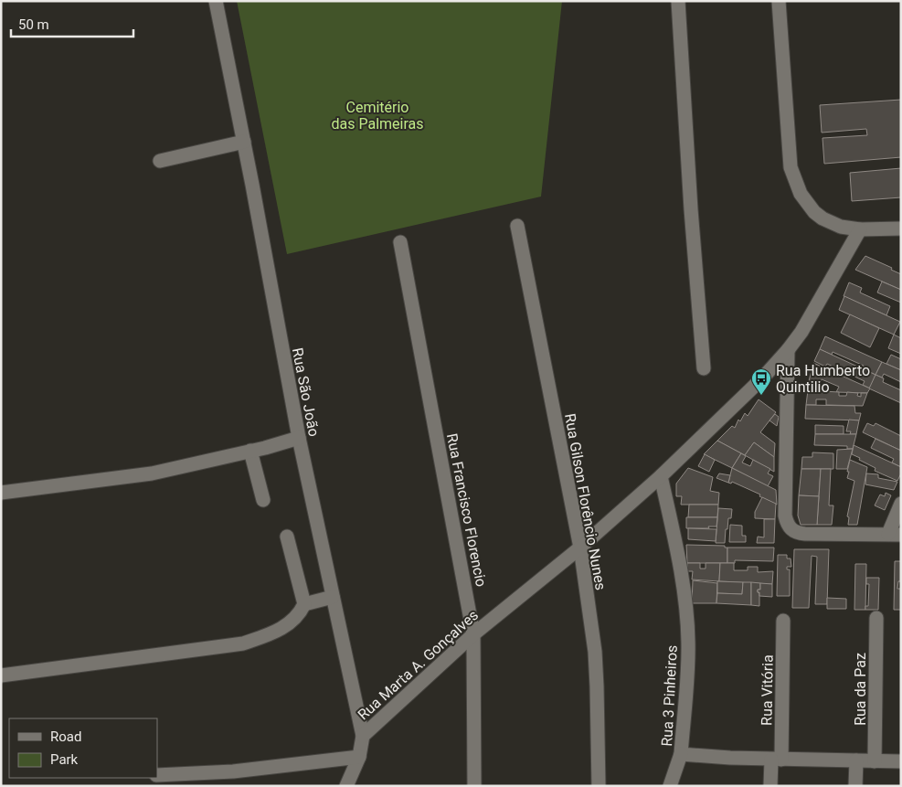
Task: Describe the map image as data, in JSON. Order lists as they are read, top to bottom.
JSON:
{
  "streets": {
    "street": [
      "Rua São João",
      "Rua Gilson Florêncio Nunes",
      "Rua Francisco Florencio",
      "Rua Marta A. Gonçalves",
      "Rua da Paz",
      "Rua Vitória",
      "Rua 3 Pinheiros"
    ]
  },
  "crossings": [
    ["Rua São João", "Rua Marta A. Gonçalves"],
    ["Rua Gilson Florêncio Nunes", "Rua Marta A. Gonçalves"],
    ["Rua Francisco Florencio", "Rua Marta A. Gonçalves"],
    ["Rua Marta A. Gonçalves", "Rua 3 Pinheiros"],
    ["Rua da Paz", "Rua 3 Pinheiros"],
    ["Rua Vitória", "Rua 3 Pinheiros"]
  ],
  "parks": ["Cemitério das Palmeiras"],
  "places": {
    "bus stop": ["Rua Humberto Quintilio"]
  },
  "legend": ["Road", "Park"],
  "scale_bar": "50 m"
}
